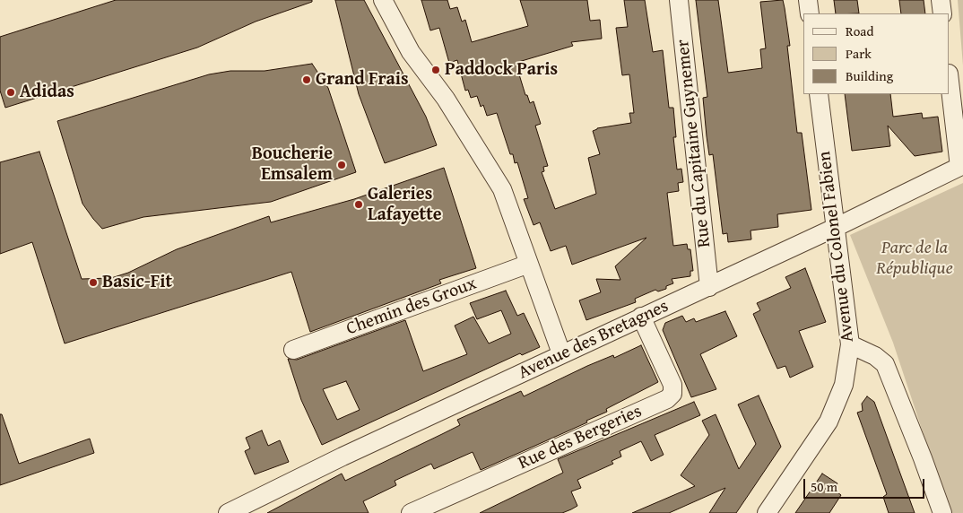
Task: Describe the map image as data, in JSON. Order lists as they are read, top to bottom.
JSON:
{
  "streets": {
    "street": [
      "Rue du Capitaine Guynemer",
      "Avenue du Colonel Fabien",
      "Chemin des Groux",
      "Avenue des Bretagnes",
      "Rue des Bergeries"
    ]
  },
  "crossings": [
    ["Rue du Capitaine Guynemer", "Avenue des Bretagnes"],
    ["Avenue du Colonel Fabien", "Avenue des Bretagnes"],
    ["Avenue des Bretagnes", "Rue des Bergeries"]
  ],
  "parks": ["Parc de la République"],
  "places": [
    "Paddock Paris",
    "Grand Frais",
    "Adidas",
    "Boucherie Emsalem",
    "Galeries Lafayette",
    "Basic-Fit"
  ],
  "legend": ["Road", "Park", "Building"],
  "scale_bar": "50 m"
}
